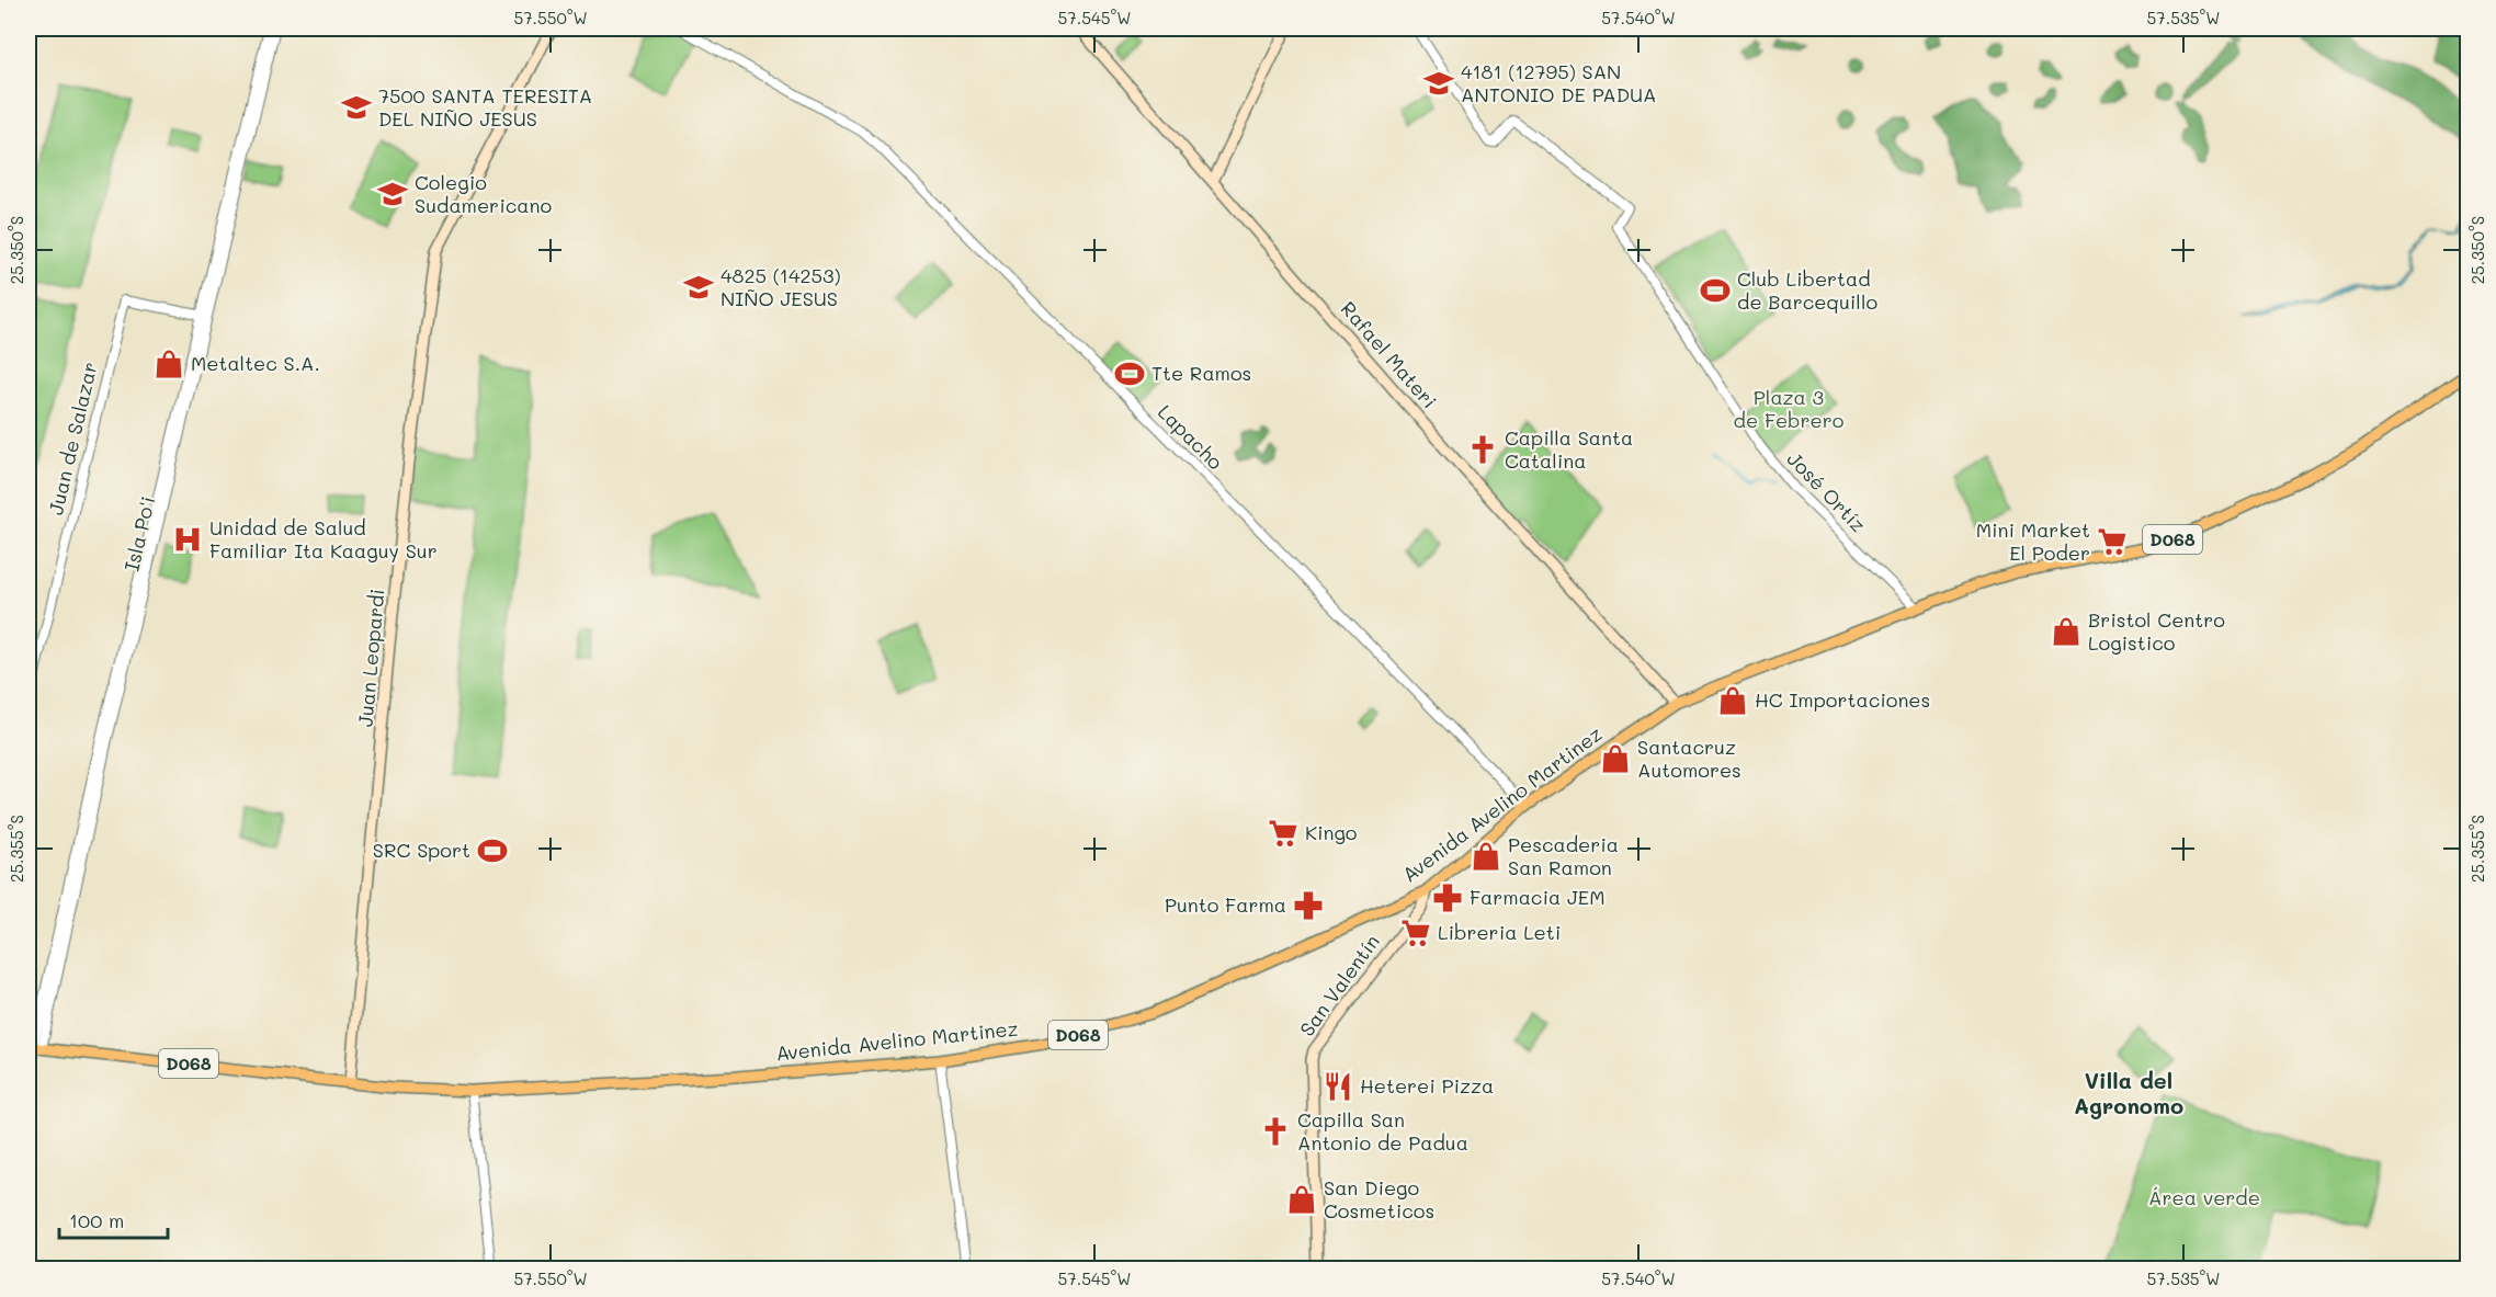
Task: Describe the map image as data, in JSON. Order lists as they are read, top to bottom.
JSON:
{
  "streets": {
    "main road": [
      "Rafael Materi",
      "D068",
      "Juan Leopardi",
      "Avenida Avelino Martinez",
      "San Valentín"
    ],
    "street": [
      "Lapacho",
      "Juan de Salazar",
      "José Ortíz",
      "Isla Po'i"
    ]
  },
  "crossings": [
    ["Rafael Materi", "Avenida Avelino Martinez"],
    ["Lapacho", "Avenida Avelino Martinez"],
    ["Juan de Salazar", "Isla Po'i"],
    ["José Ortíz", "Avenida Avelino Martinez"],
    ["Isla Po'i", "D068"],
    ["D068", "Juan Leopardi"],
    ["D068", "Avenida Avelino Martinez"],
    ["Juan Leopardi", "Avenida Avelino Martinez"],
    ["Avenida Avelino Martinez", "San Valentín"]
  ],
  "districts": ["Villa del Agronomo"],
  "parks": ["Plaza 3 de Febrero", "Área verde"],
  "places": {
    "school or university": [
      "4181 (12795) SAN ANTONIO DE PADUA",
      "7500 SANTA TERESITA DEL NIÑO JESUS",
      "Colegio Sudamericano",
      "4825 (14253) NIÑO JESUS"
    ],
    "sports": ["Club Libertad de Barcequillo", "Tte Ramos", "SRC Sport"],
    "shop": [
      "Metaltec S.A.",
      "Bristol Centro Logistico",
      "HC Importaciones",
      "Santacruz Automores",
      "Pescaderia San Ramon",
      "San Diego Cosmeticos"
    ],
    "church": ["Capilla Santa Catalina", "Capilla San Antonio de Padua"],
    "hospital": ["Unidad de Salud Familiar Ita Kaaguy Sur"],
    "supermarket": ["Mini Market El Poder", "Kingo", "Libreria Leti"],
    "pharmacy": ["Farmacia JEM", "Punto Farma"],
    "restaurant": ["Heterei Pizza"]
  },
  "scale_bar": "100 m",
  "coordinates": [
    "57.550°W",
    "57.545°W",
    "57.540°W",
    "57.535°W",
    "25.350°S",
    "25.355°S"
  ]
}
